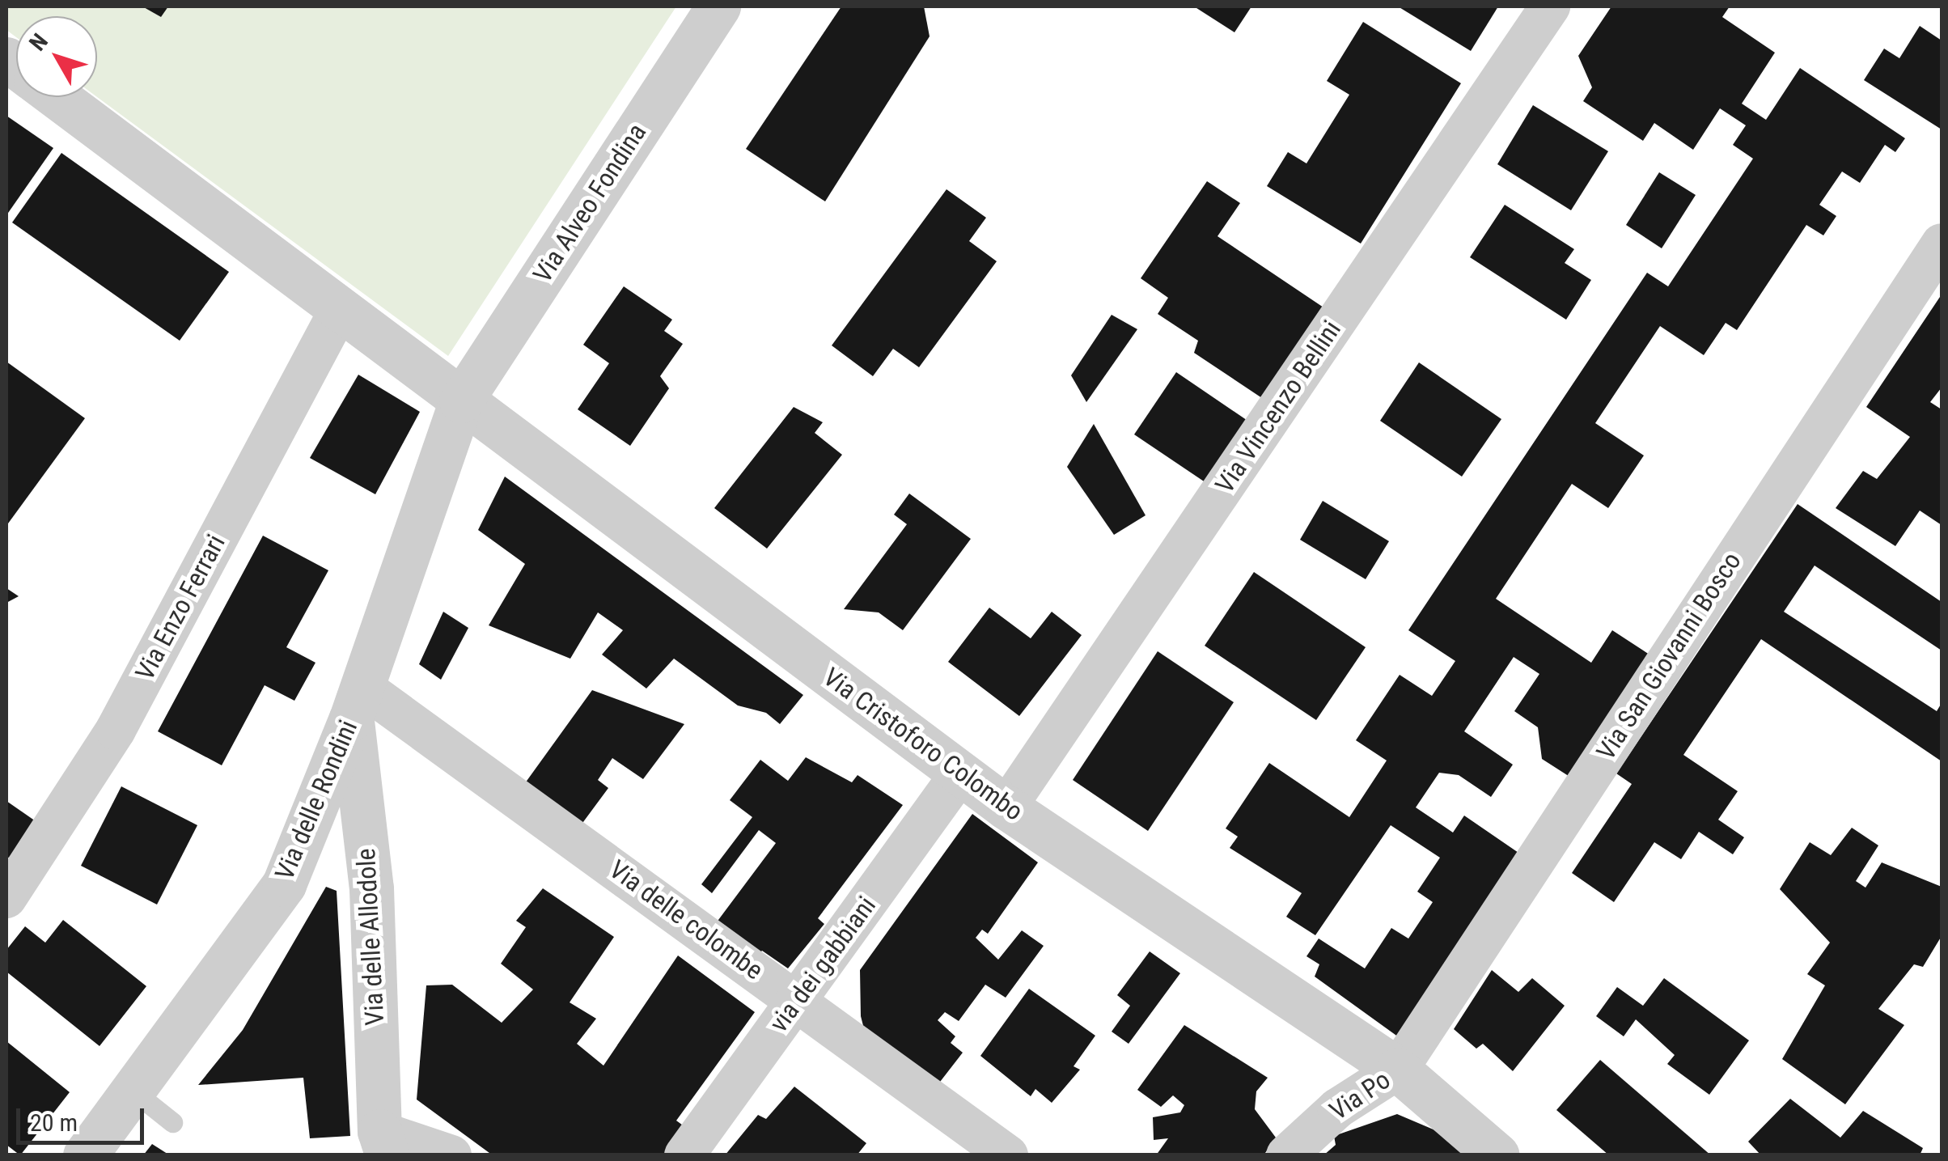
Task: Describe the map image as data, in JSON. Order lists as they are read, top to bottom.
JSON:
{
  "streets": {
    "street": [
      "Via Alveo Fondina",
      "Via Vincenzo Bellini",
      "Via Enzo Ferrari",
      "Via San Giovanni Bosco",
      "Via Cristoforo Colombo",
      "Via delle Rondini",
      "Via delle colombe",
      "Via delle Allodole",
      "via dei gabbiani",
      "Via Po"
    ]
  },
  "crossings": [
    ["Via Alveo Fondina", "Via Cristoforo Colombo"],
    ["Via Alveo Fondina", "Via delle Rondini"],
    ["Via Vincenzo Bellini", "Via Cristoforo Colombo"],
    ["Via Enzo Ferrari", "Via Cristoforo Colombo"],
    ["Via San Giovanni Bosco", "Via Cristoforo Colombo"],
    ["Via San Giovanni Bosco", "Via Po"],
    ["Via Cristoforo Colombo", "Via delle Rondini"],
    ["Via Cristoforo Colombo", "via dei gabbiani"],
    ["Via Cristoforo Colombo", "Via Po"],
    ["Via delle Rondini", "Via delle colombe"],
    ["Via delle Rondini", "Via delle Allodole"],
    ["Via delle colombe", "Via delle Allodole"],
    ["Via delle colombe", "via dei gabbiani"]
  ],
  "scale_bar": "20 m",
  "north": "top left"
}
